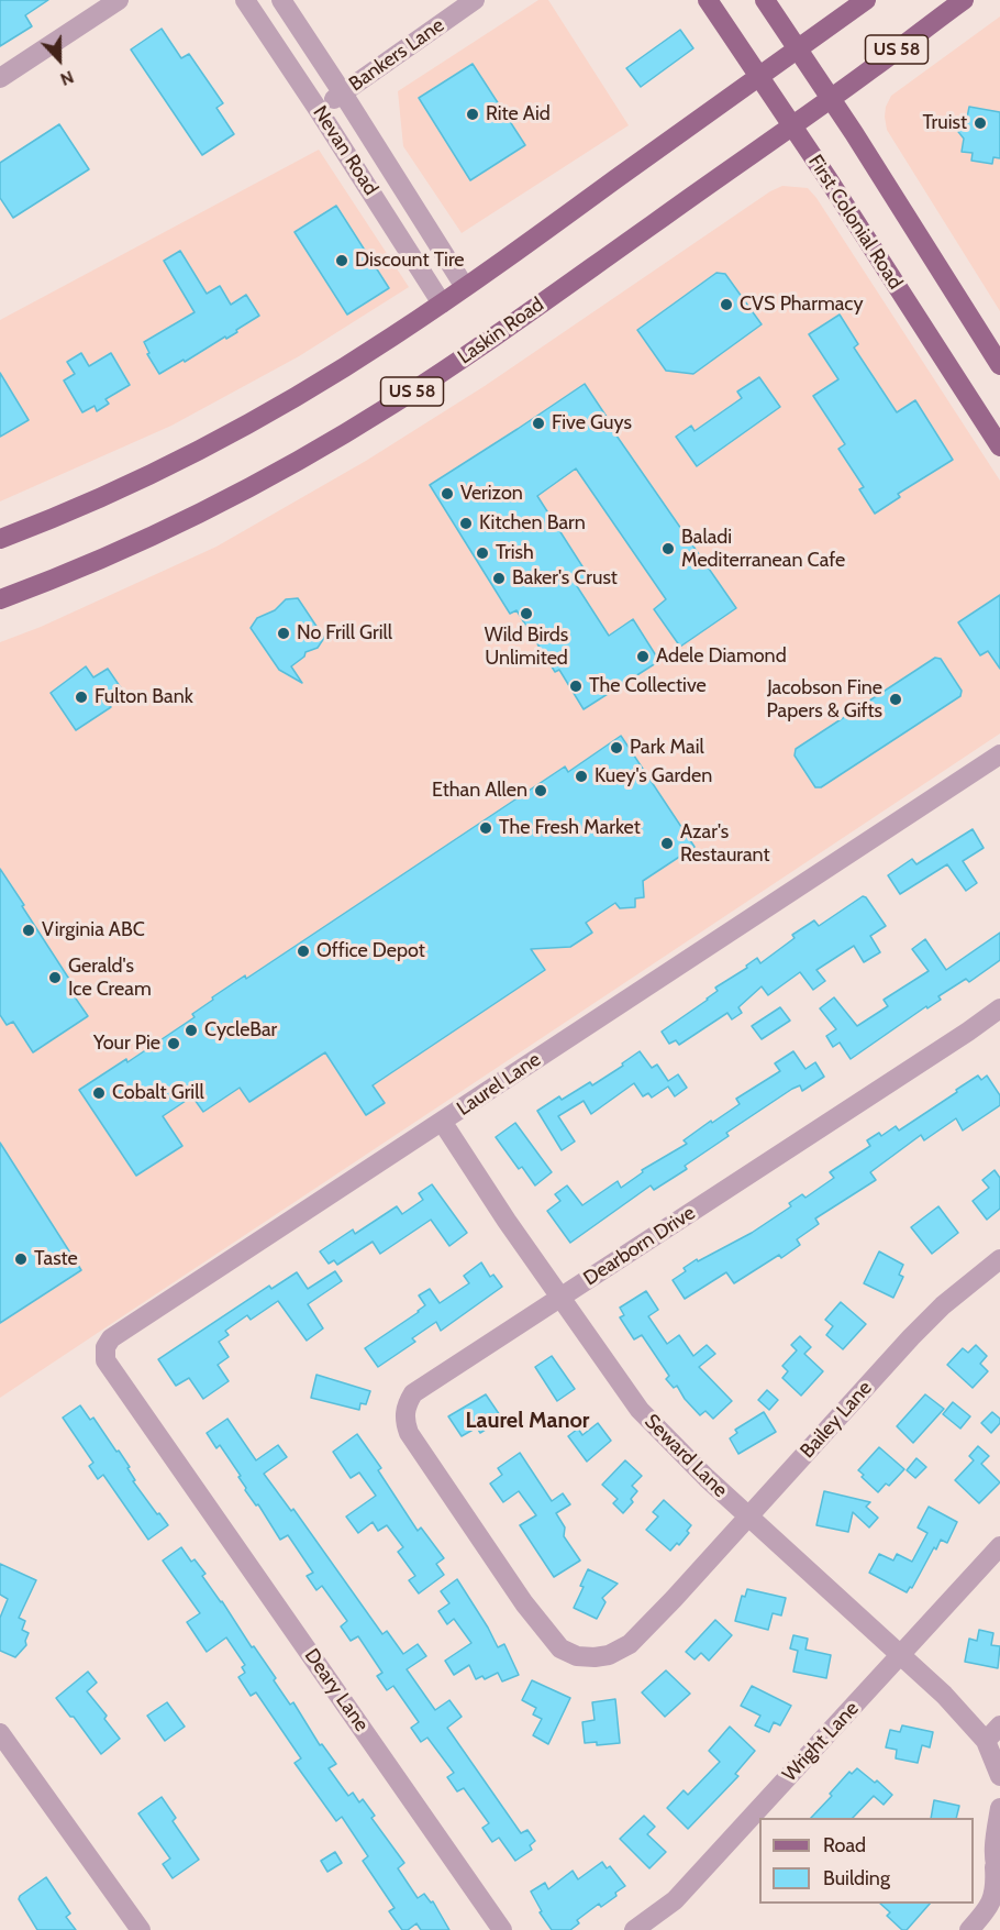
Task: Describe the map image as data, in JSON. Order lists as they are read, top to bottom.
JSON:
{
  "streets": {
    "main road": ["US 58", "First Colonial Road", "Laskin Road"],
    "street": [
      "Bankers Lane",
      "Nevan Road",
      "Laurel Lane",
      "Dearborn Drive",
      "Bailey Lane",
      "Seward Lane",
      "Deary Lane",
      "Wright Lane"
    ]
  },
  "crossings": [
    ["US 58", "Nevan Road"],
    ["US 58", "First Colonial Road"],
    ["Bankers Lane", "Nevan Road"],
    ["First Colonial Road", "Laskin Road"],
    ["Laurel Lane", "Seward Lane"],
    ["Laurel Lane", "Deary Lane"],
    ["Dearborn Drive", "Bailey Lane"],
    ["Dearborn Drive", "Seward Lane"],
    ["Bailey Lane", "Seward Lane"],
    ["Seward Lane", "Wright Lane"]
  ],
  "districts": ["Laurel Manor"],
  "places": [
    "Rite Aid",
    "Truist",
    "Discount Tire",
    "CVS Pharmacy",
    "Five Guys",
    "Verizon",
    "Kitchen Barn",
    "Baladi Mediterranean Cafe",
    "Trish",
    "Baker's Crust",
    "Wild Birds Unlimited",
    "No Frill Grill",
    "Adele Diamond",
    "The Collective",
    "Fulton Bank",
    "Jacobson Fine Papers & Gifts",
    "Park Mail",
    "Kuey's Garden",
    "Ethan Allen",
    "The Fresh Market",
    "Azar's Restaurant",
    "Virginia ABC",
    "Office Depot",
    "Gerald's Ice Cream",
    "CycleBar",
    "Your Pie",
    "Cobalt Grill",
    "Taste"
  ],
  "legend": ["Road", "Building"],
  "north": "bottom"
}
